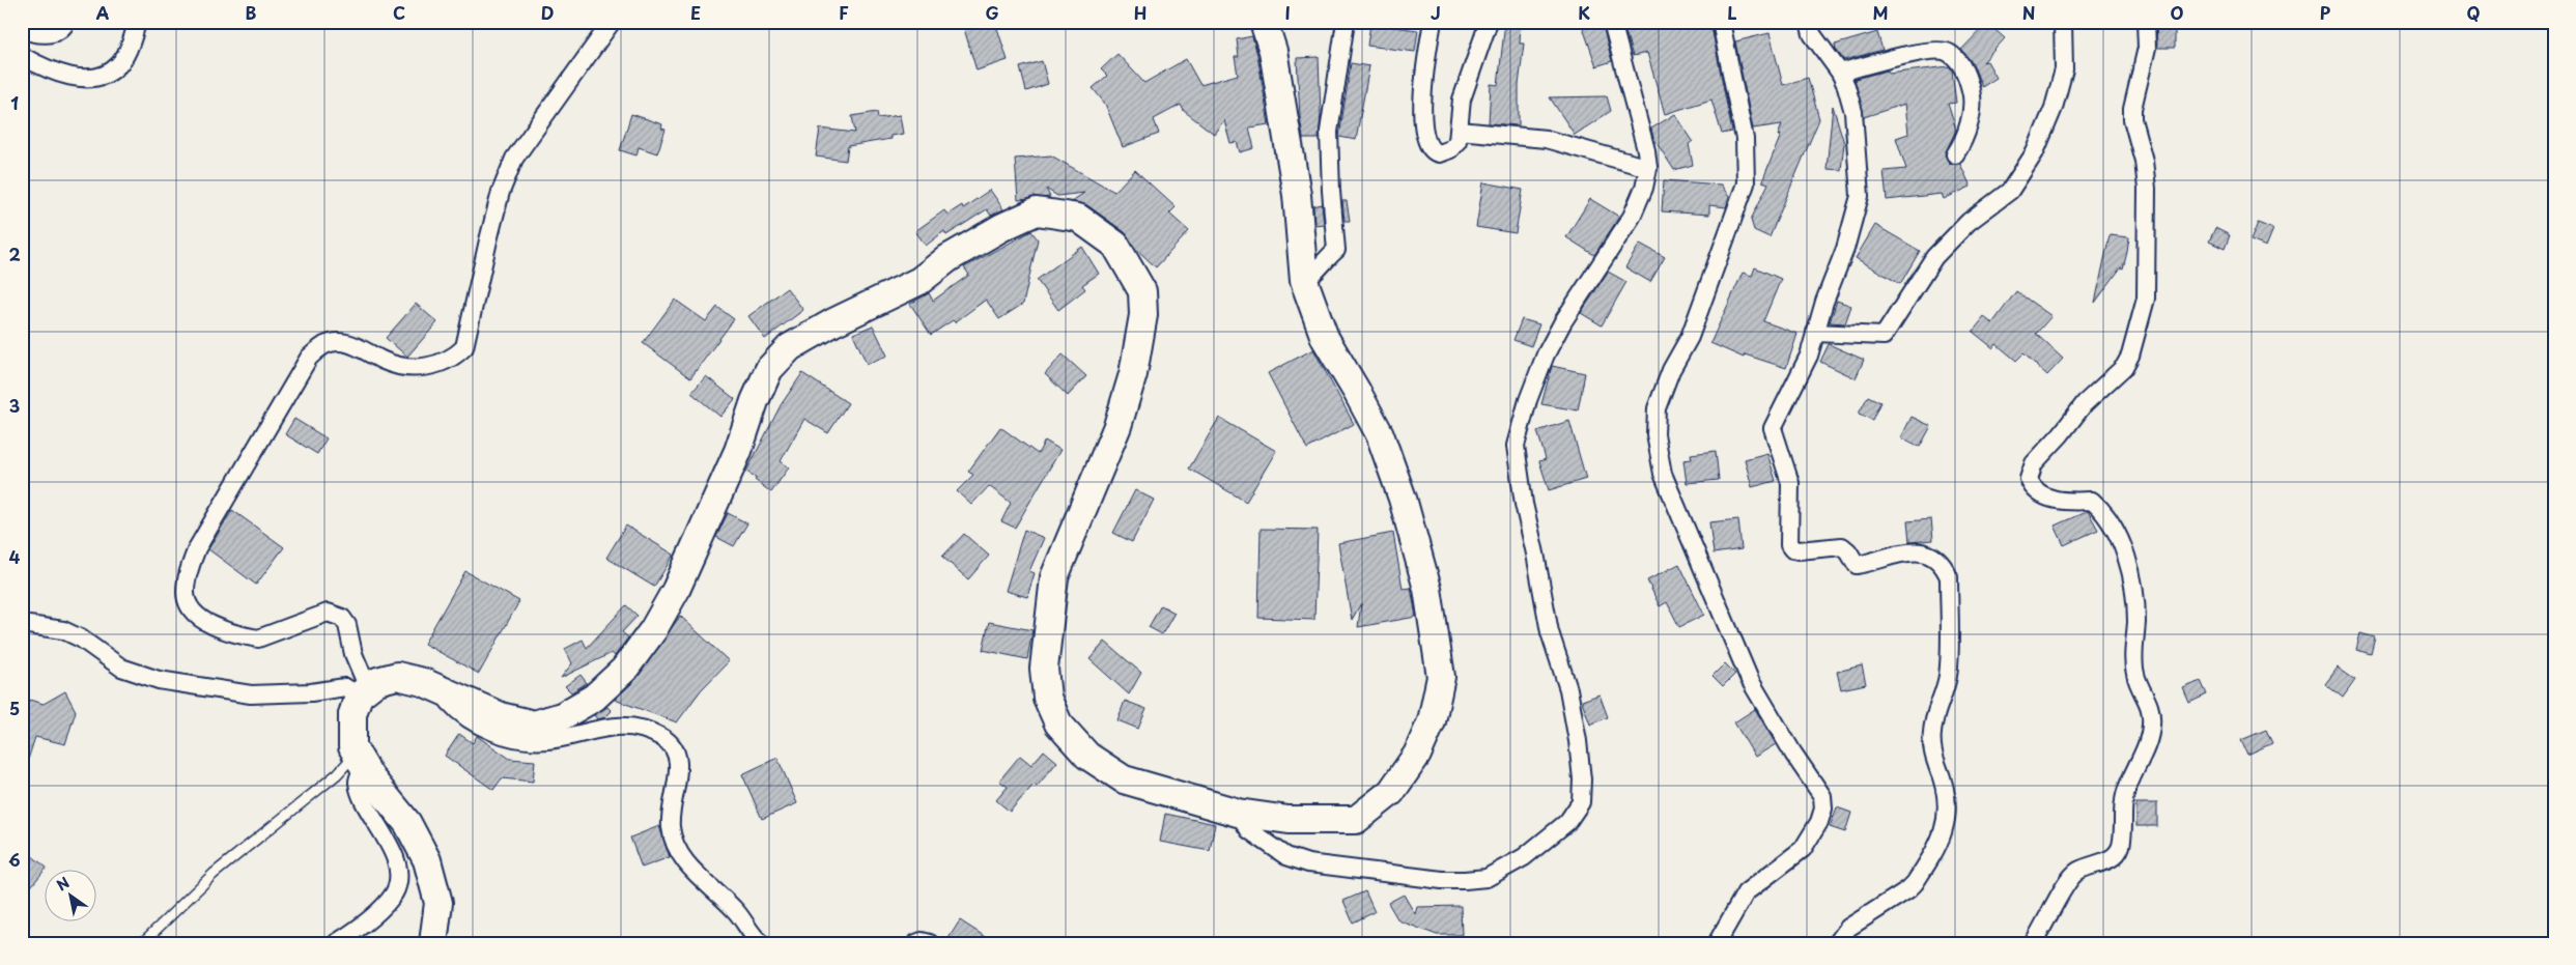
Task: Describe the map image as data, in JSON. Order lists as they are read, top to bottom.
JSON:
{
  "north": "top left",
  "grid": {
    "columns": [
      "A",
      "B",
      "C",
      "D",
      "E",
      "F",
      "G",
      "H",
      "I",
      "J",
      "K",
      "L",
      "M",
      "N",
      "O",
      "P",
      "Q"
    ],
    "rows": [
      "1",
      "2",
      "3",
      "4",
      "5",
      "6"
    ]
  }
}
